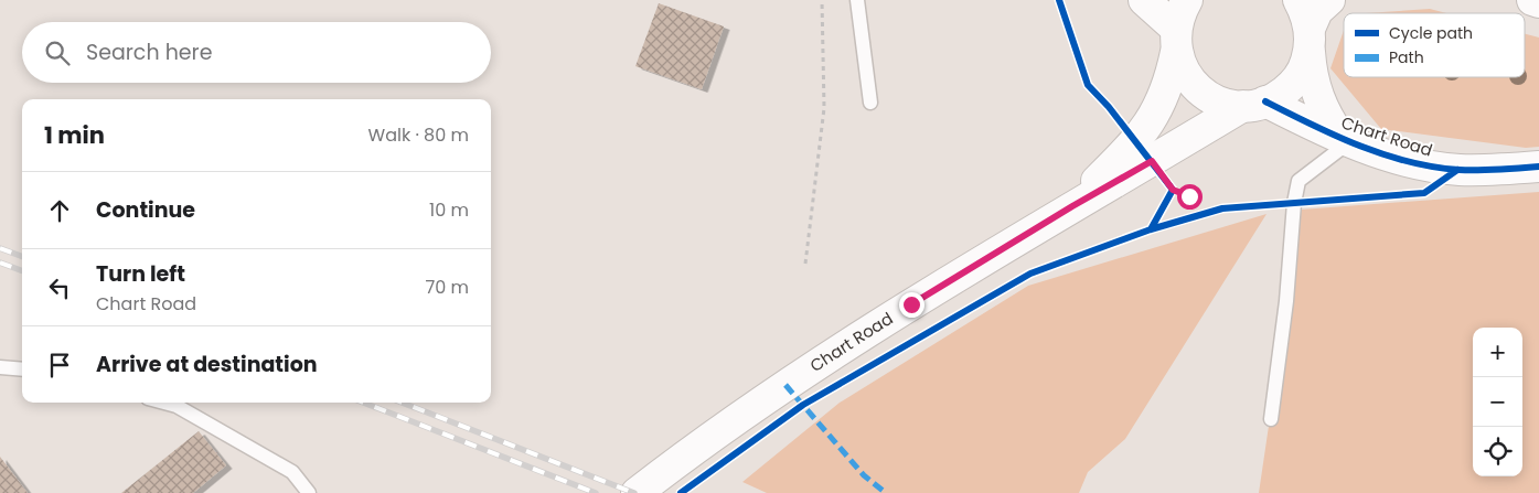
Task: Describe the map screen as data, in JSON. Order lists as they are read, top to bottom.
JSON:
{
  "streets": {
    "main road": ["Chart Road"]
  },
  "legend": ["Cycle path", "Path"],
  "page": {
    "search": "Search here",
    "heading": ["1 min", "Walk · 80 m"],
    "list": [
      ["Continue", "10 m"],
      ["Turn left", "Chart Road", "70 m"],
      "Arrive at destination"
    ],
    "map_buttons": ["+", "−"]
  }
}
